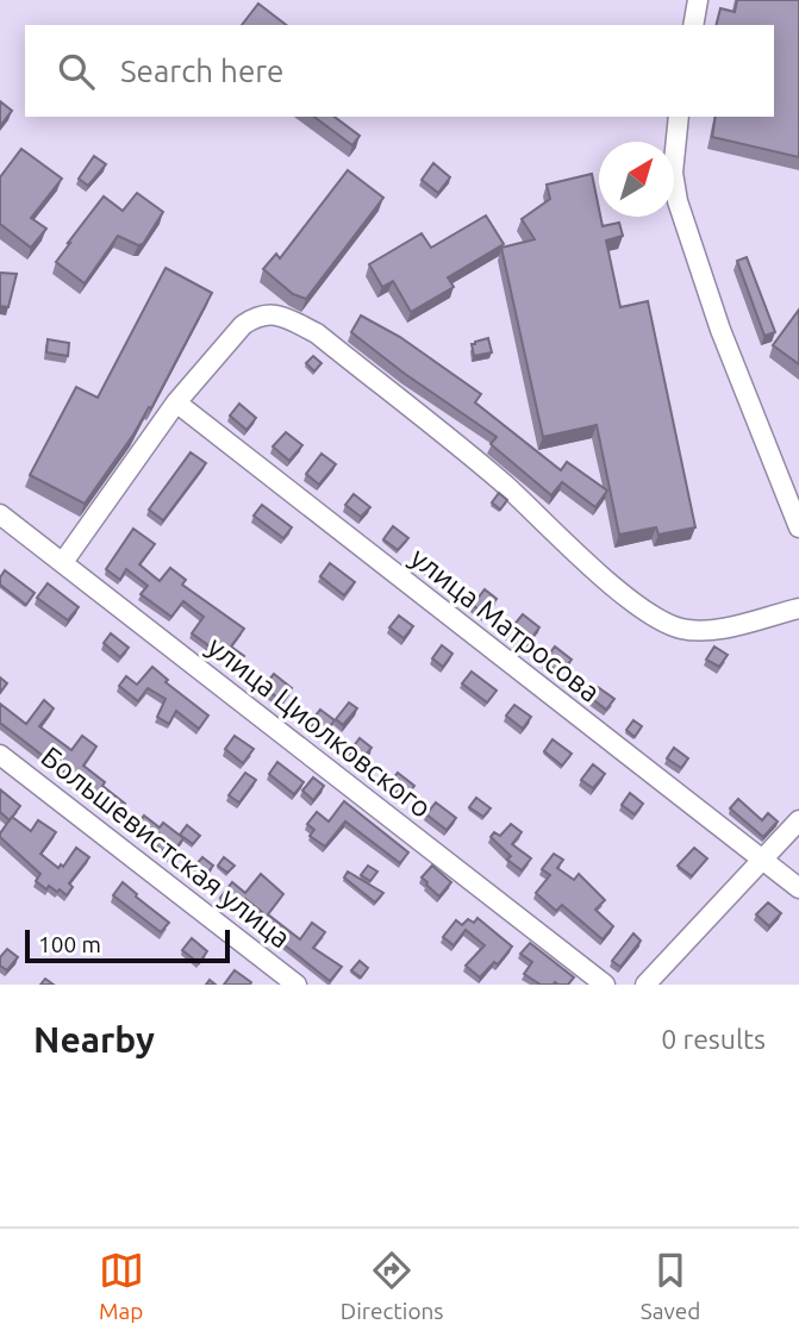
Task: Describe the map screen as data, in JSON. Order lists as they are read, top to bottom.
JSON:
{
  "streets": {
    "street": ["улица Матросова", "улица Циолковского", "Большевистская улица"]
  },
  "scale_bar": "100 m",
  "north": "top right",
  "page": {
    "search": "Search here",
    "scale": "100 m",
    "heading": ["Nearby", "0 results"],
    "nav": ["Map", "Directions", "Saved"]
  }
}
